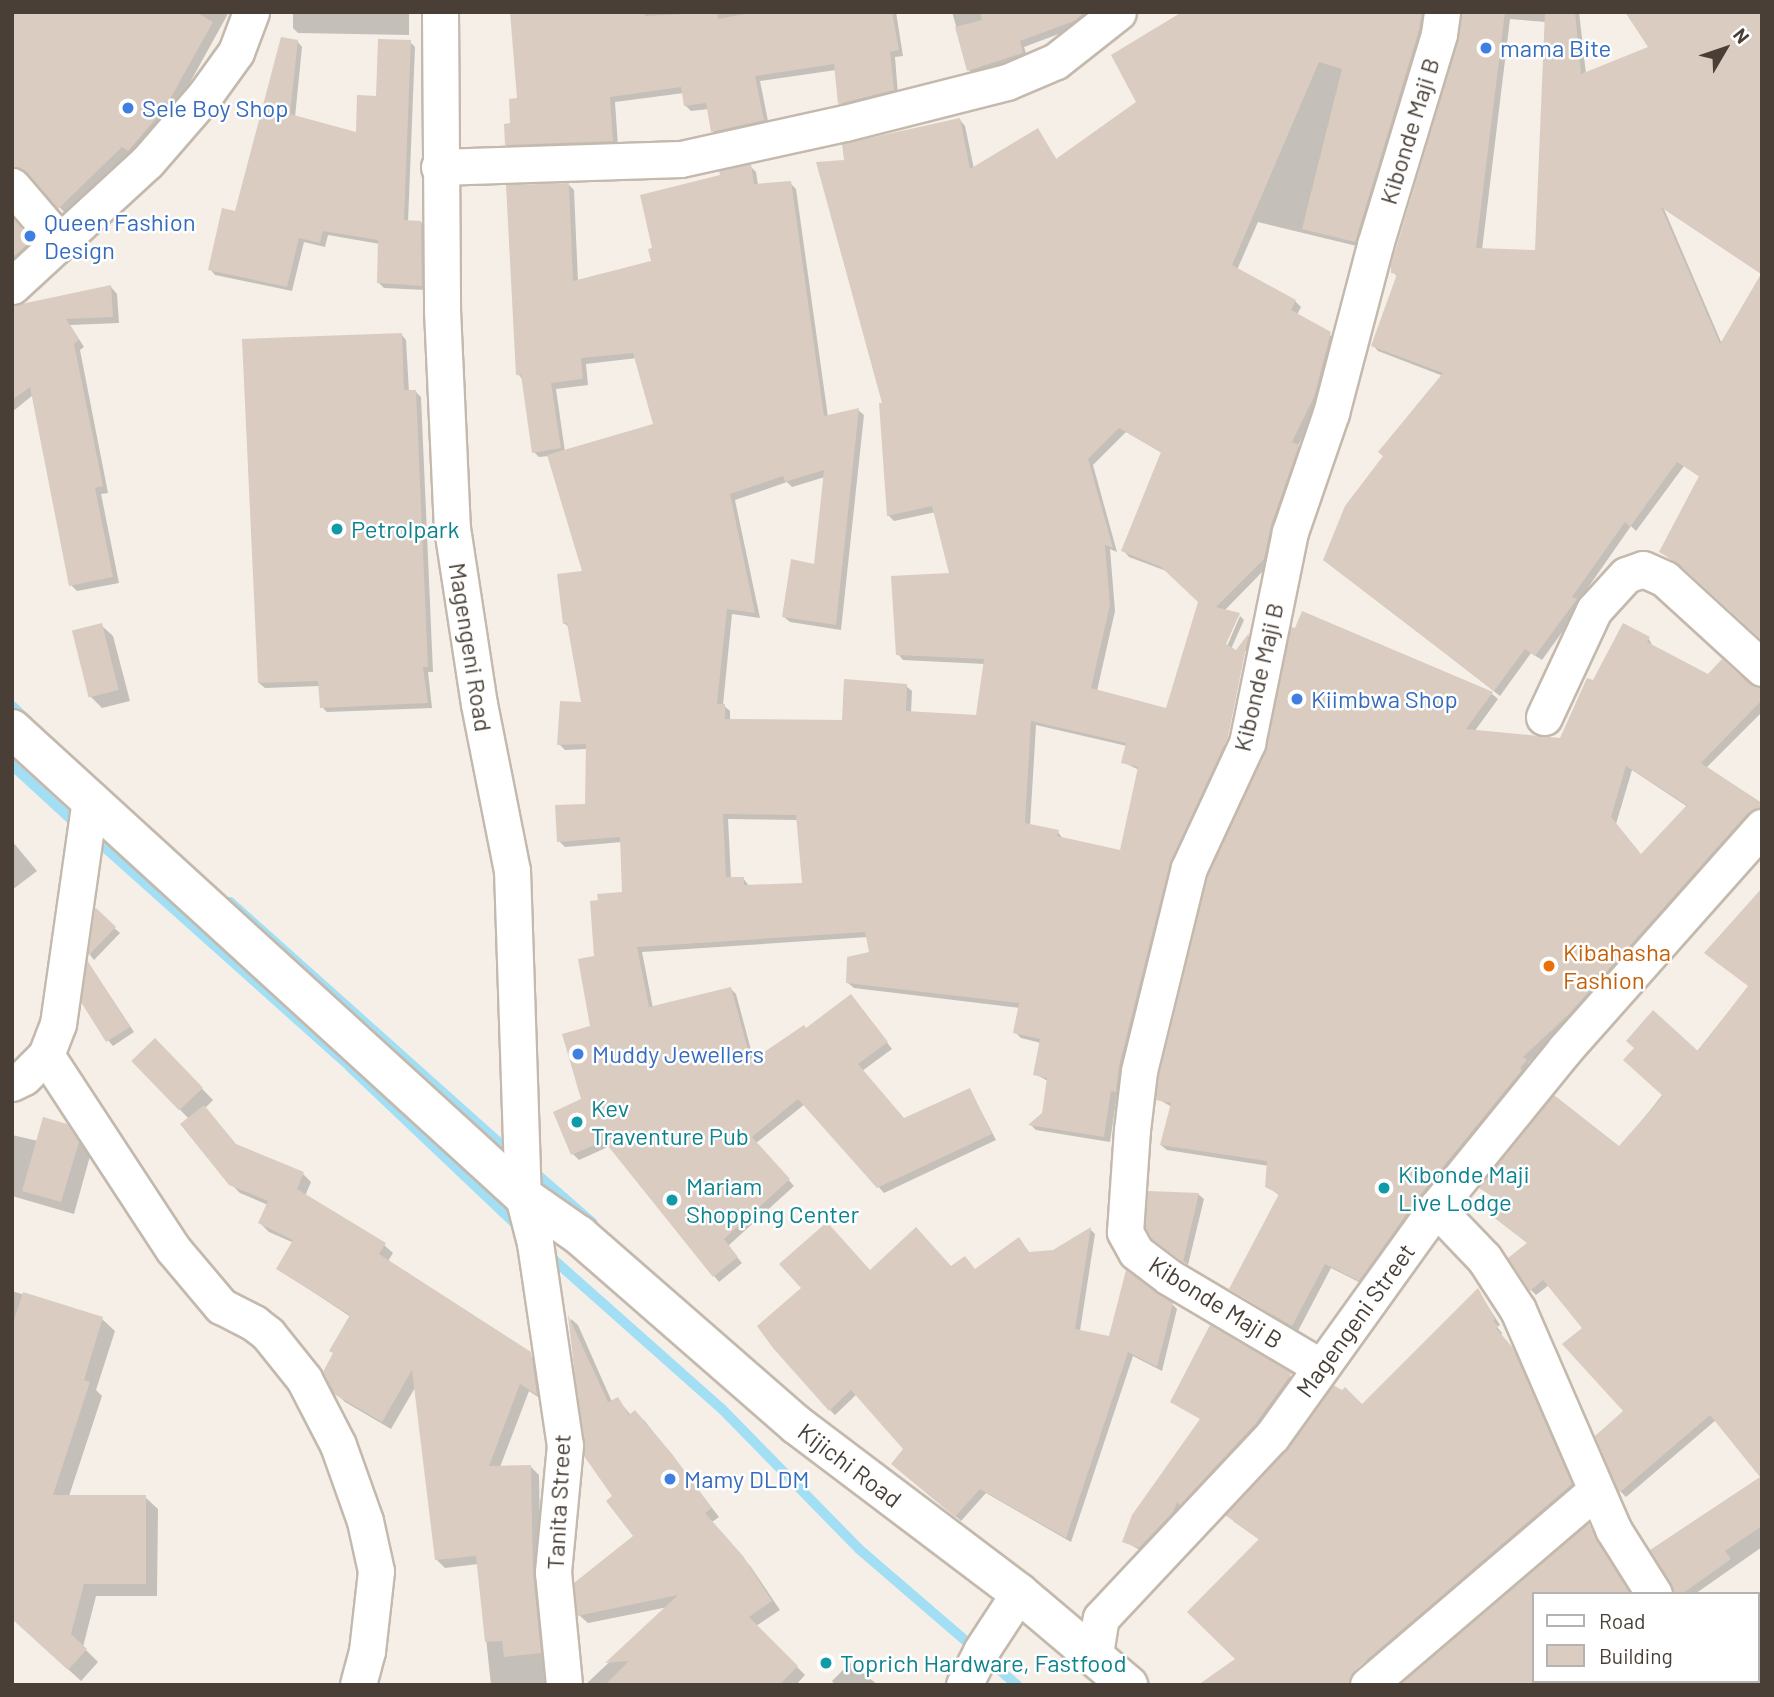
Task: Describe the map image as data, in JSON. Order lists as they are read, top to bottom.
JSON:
{
  "streets": {
    "street": [
      "Kibonde Maji B",
      "Magengeni Road",
      "Magengeni Street",
      "Kijichi Road",
      "Tanita Street"
    ]
  },
  "crossings": [
    ["Kibonde Maji B", "Magengeni Street"],
    ["Magengeni Road", "Kijichi Road"],
    ["Magengeni Road", "Tanita Street"],
    ["Magengeni Street", "Kijichi Road"],
    ["Kijichi Road", "Tanita Street"]
  ],
  "places": [
    "mama Bite",
    "Sele Boy Shop",
    "Queen Fashion Design",
    "Petrolpark",
    "Kiimbwa Shop",
    "Kibahasha Fashion",
    "Muddy Jewellers",
    "Kev Traventure Pub",
    "Kibonde Maji Live Lodge",
    "Mariam Shopping Center",
    "Mamy DLDM",
    "Toprich Hardware, Fastfood"
  ],
  "legend": ["Road", "Building"],
  "north": "top right"
}
